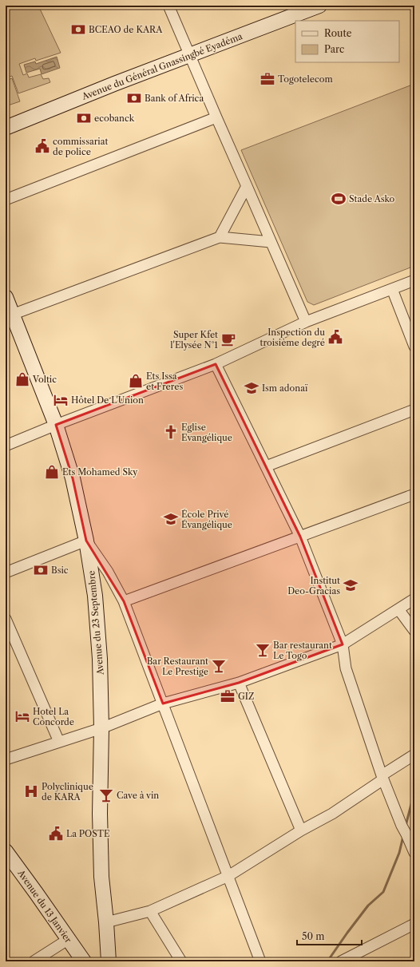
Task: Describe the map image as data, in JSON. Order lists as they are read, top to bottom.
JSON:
{
  "streets": {
    "main road": ["Avenue du Général Gnassingbé Eyadéma", "Avenue du 23 Septembre", "Avenue du 13 Janvier"]
  },
  "places": {
    "bank": [
      "BCEAO de KARA",
      "Bank of Africa",
      "ecobanck",
      "Bsic"
    ],
    "office": ["Togotelecom", "GIZ"],
    "public building": ["commissariat de police", "Inspection du troisième degré", "La POSTE"],
    "sports": ["Stade Asko"],
    "cafe": ["Super Kfet l'Elysée N°1"],
    "shop": ["Voltic", "Ets Issa et Freres", "Ets Mohamed Sky"],
    "school or university": ["Ism adonaï", "École Privé Évangélique", "Institut Deo-Gracias"],
    "hotel": ["Hôtel De L'Union", "Hotel La Concorde"],
    "church": ["Eglise Evangélique"],
    "bar": ["Bar restaurant Le Togo", "Bar Restaurant Le Prestige", "Cave à vin"],
    "hospital": ["Polyclinique de KARA"]
  },
  "legend": ["Route", "Parc"],
  "scale_bar": "50 m"
}
